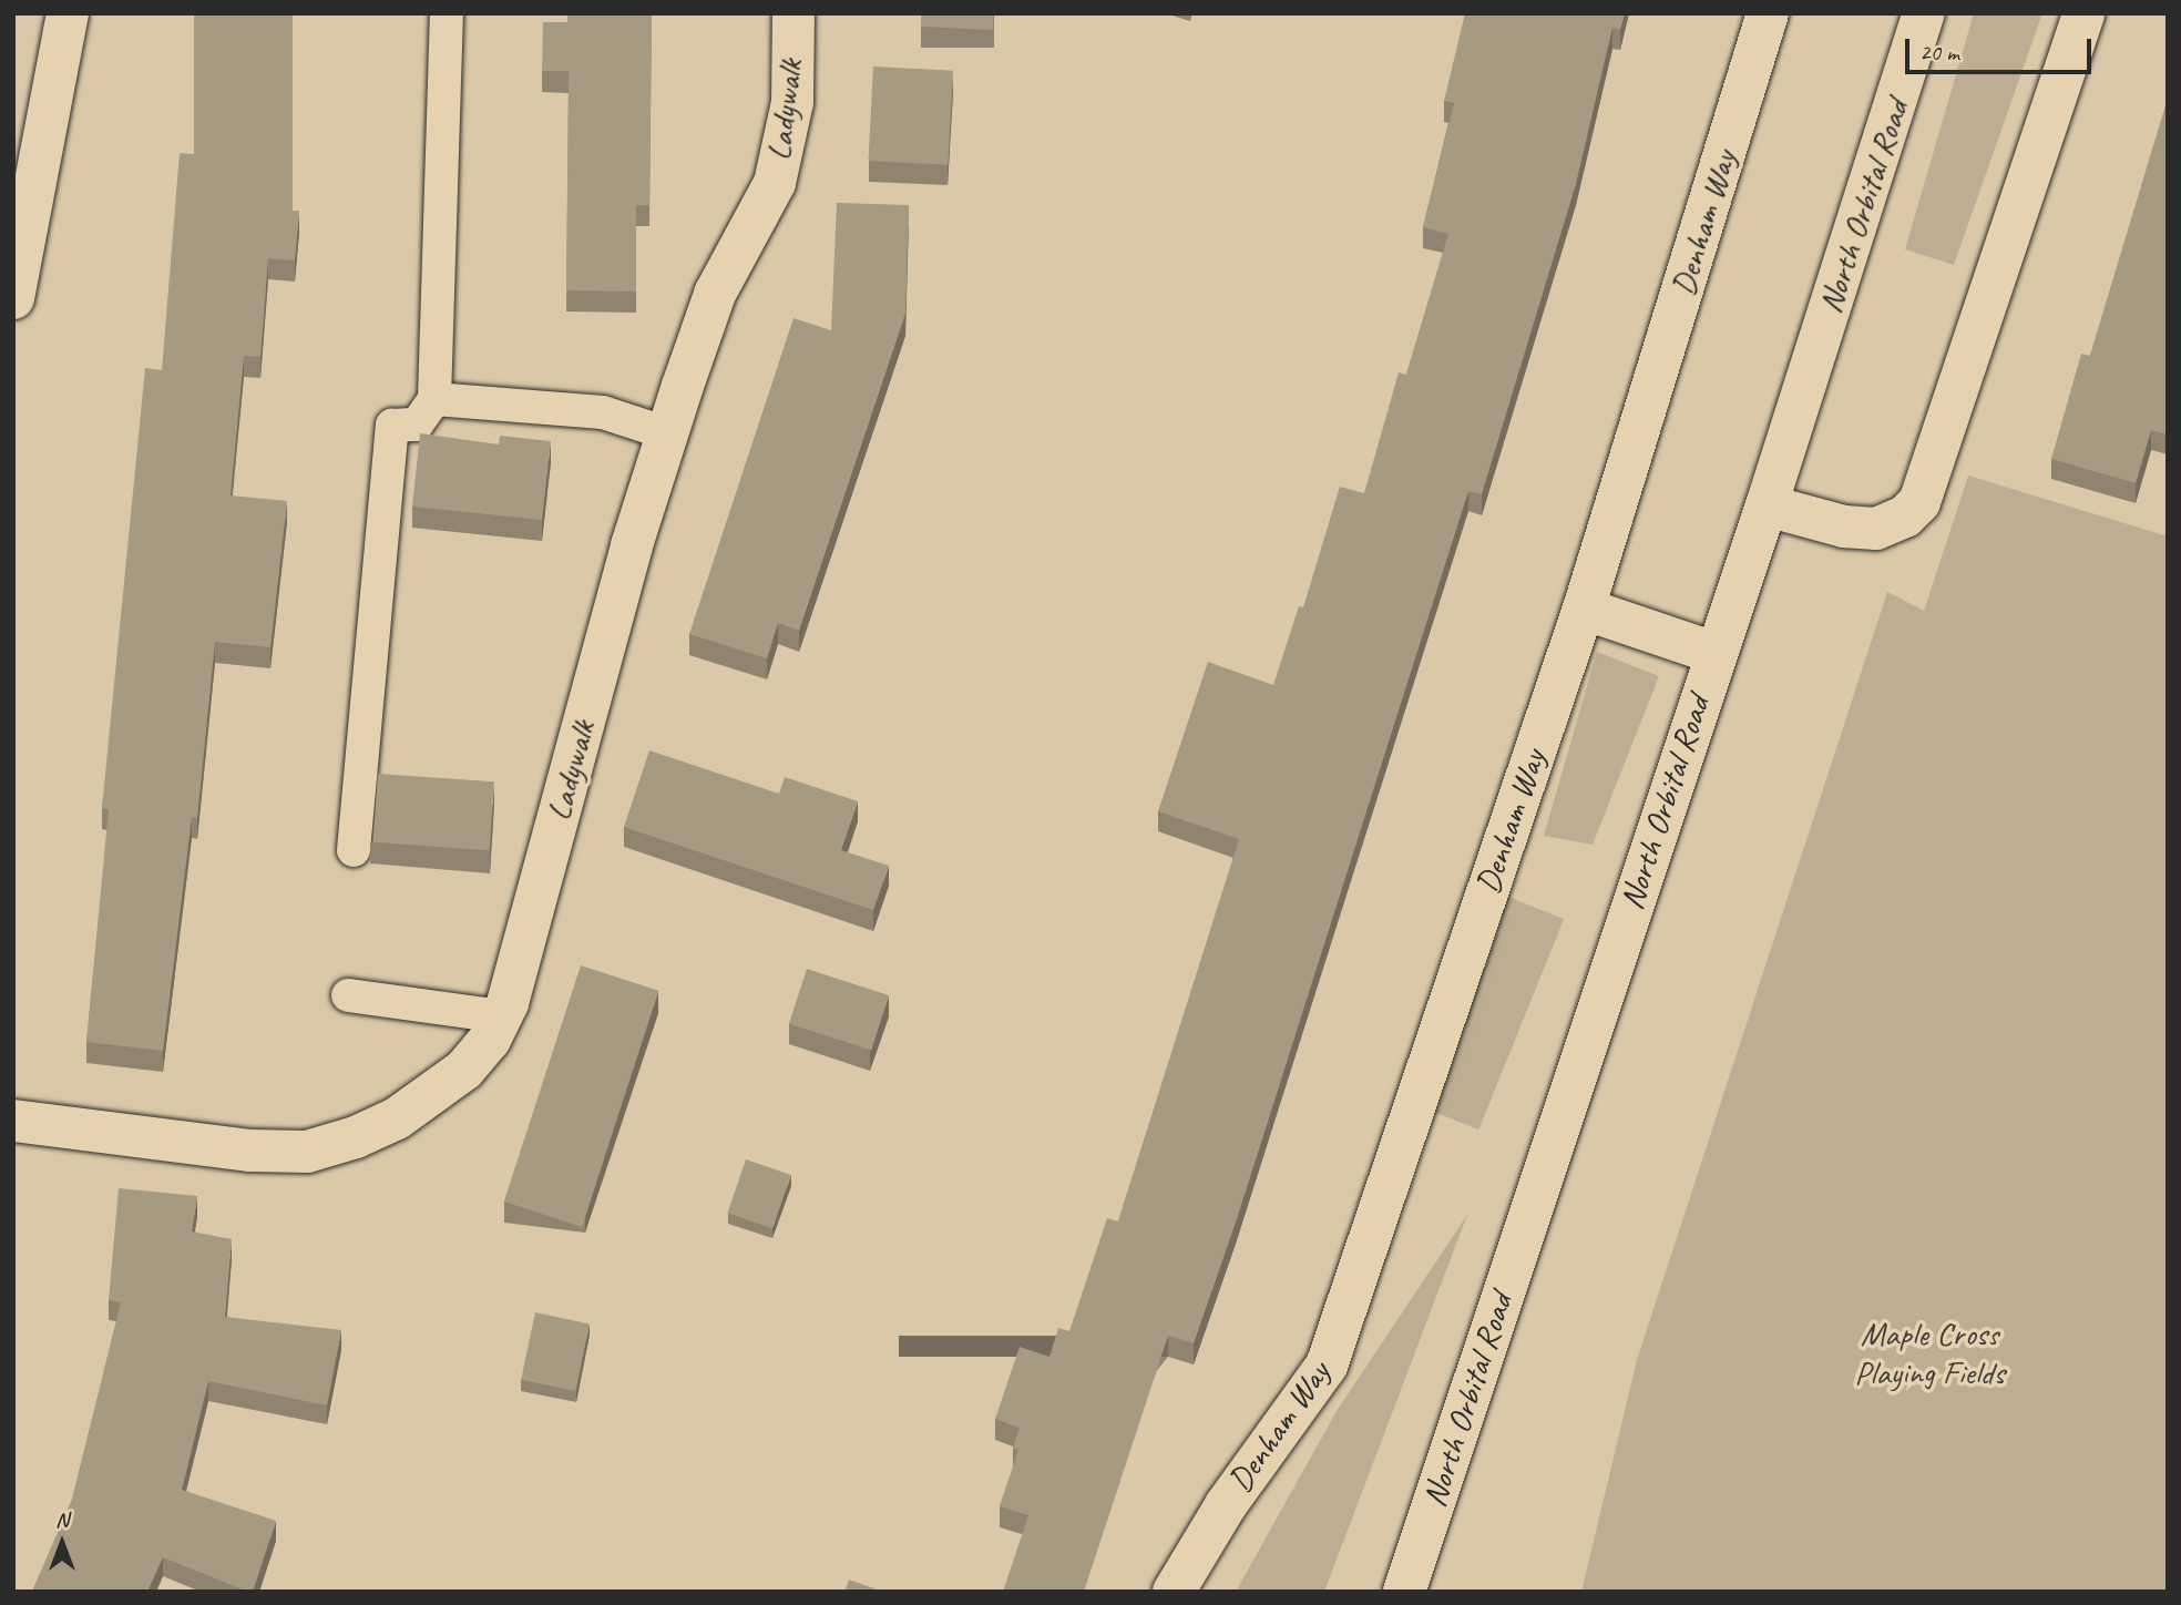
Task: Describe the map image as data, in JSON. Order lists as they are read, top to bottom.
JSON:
{
  "streets": {
    "street": ["Ladywalk", "North Orbital Road", "Denham Way"]
  },
  "parks": ["Maple Cross Playing Fields"],
  "scale_bar": "20 m",
  "north": "top"
}
